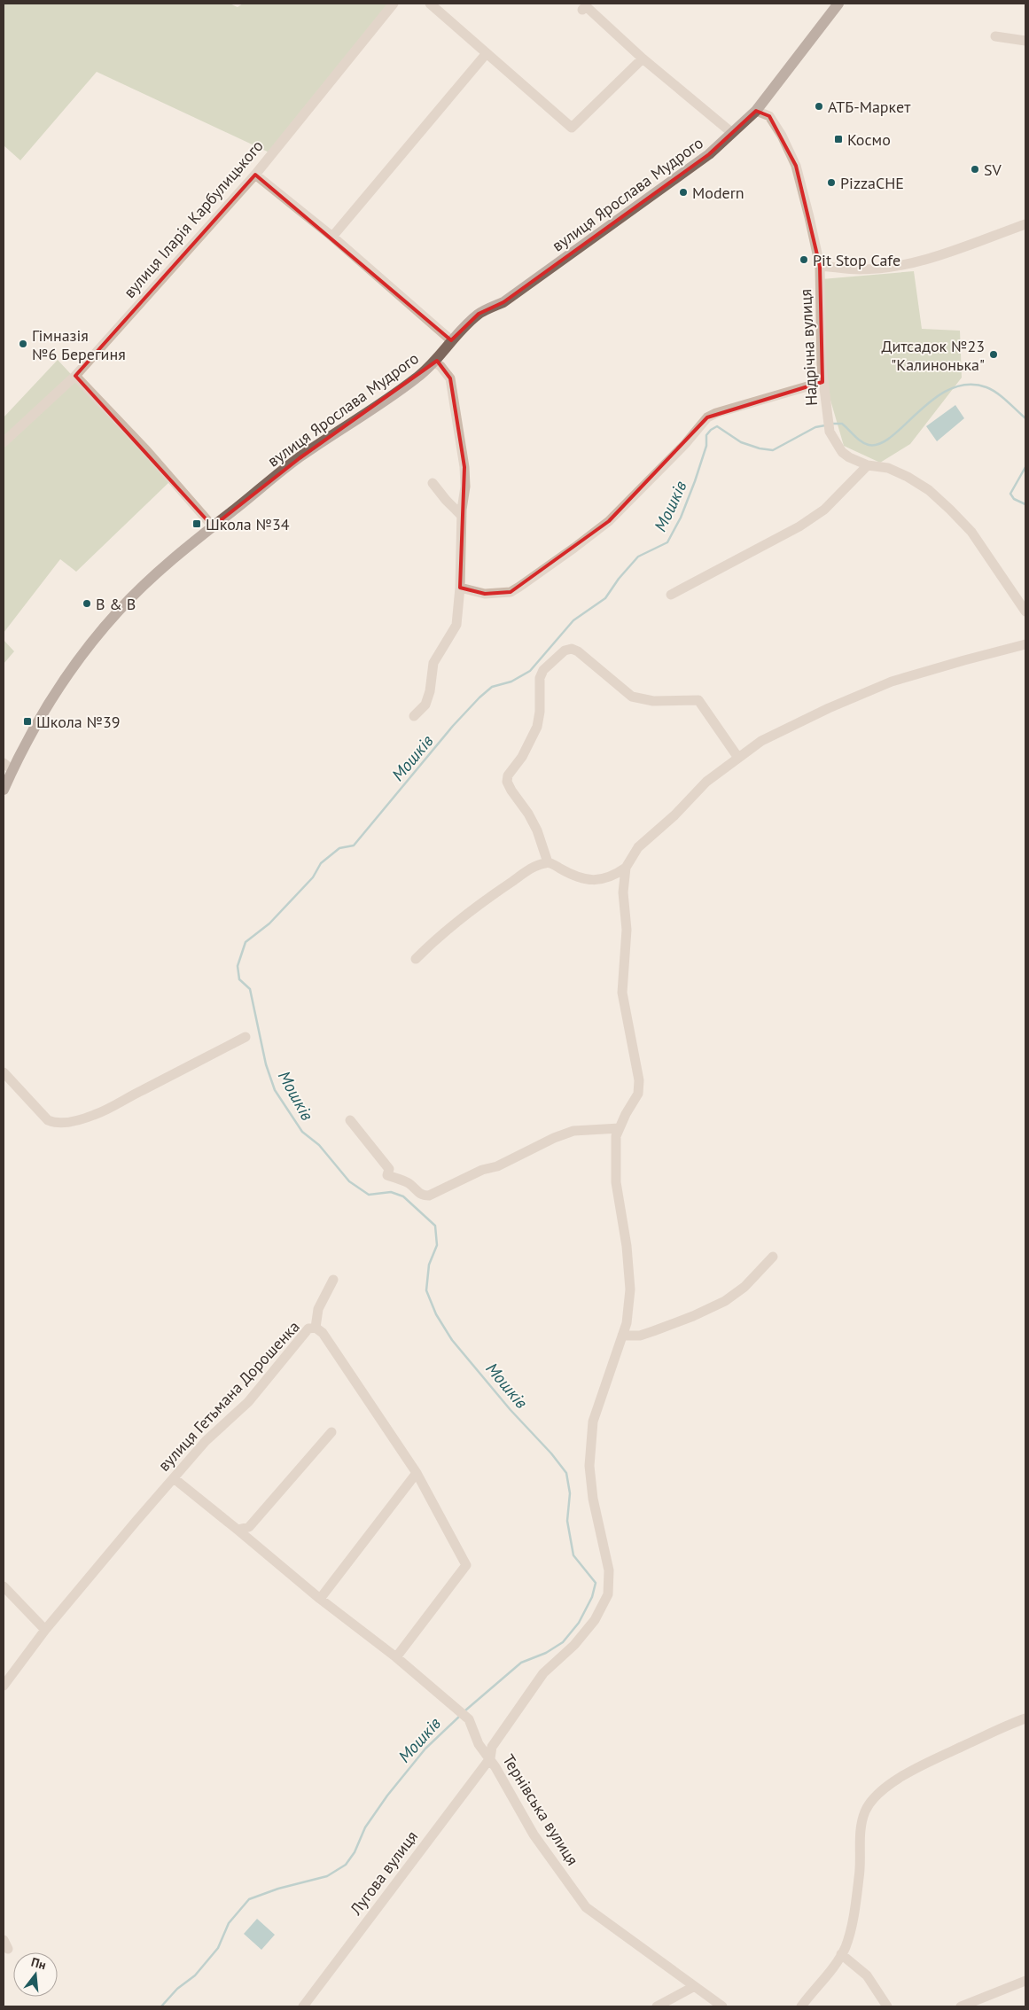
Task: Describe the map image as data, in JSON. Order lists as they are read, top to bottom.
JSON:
{
  "streets": {
    "main road": ["вулиця Ярослава Мудрого"],
    "street": [
      "вулиця Іларія Карбулицького",
      "Надрічна вулиця",
      "вулиця Гетьмана Дорошенка",
      "Тернівська вулиця",
      "Лугова вулиця"
    ]
  },
  "crossings": [
    ["вулиця Ярослава Мудрого", "Надрічна вулиця"],
    ["вулиця Гетьмана Дорошенка", "Тернівська вулиця"],
    ["Тернівська вулиця", "Лугова вулиця"]
  ],
  "water": ["Мошків"],
  "places": {
    "other": [
      "АТБ-Маркет",
      "SV",
      "PizzaCHE",
      "Modern",
      "Pit Stop Cafe",
      "Гімназія №6 Берегиня",
      "Дитсадок №23 \"Калинонька\"",
      "B & B"
    ],
    "transit": ["Космо", "Школа №34", "Школа №39"]
  },
  "north": "top"
}
